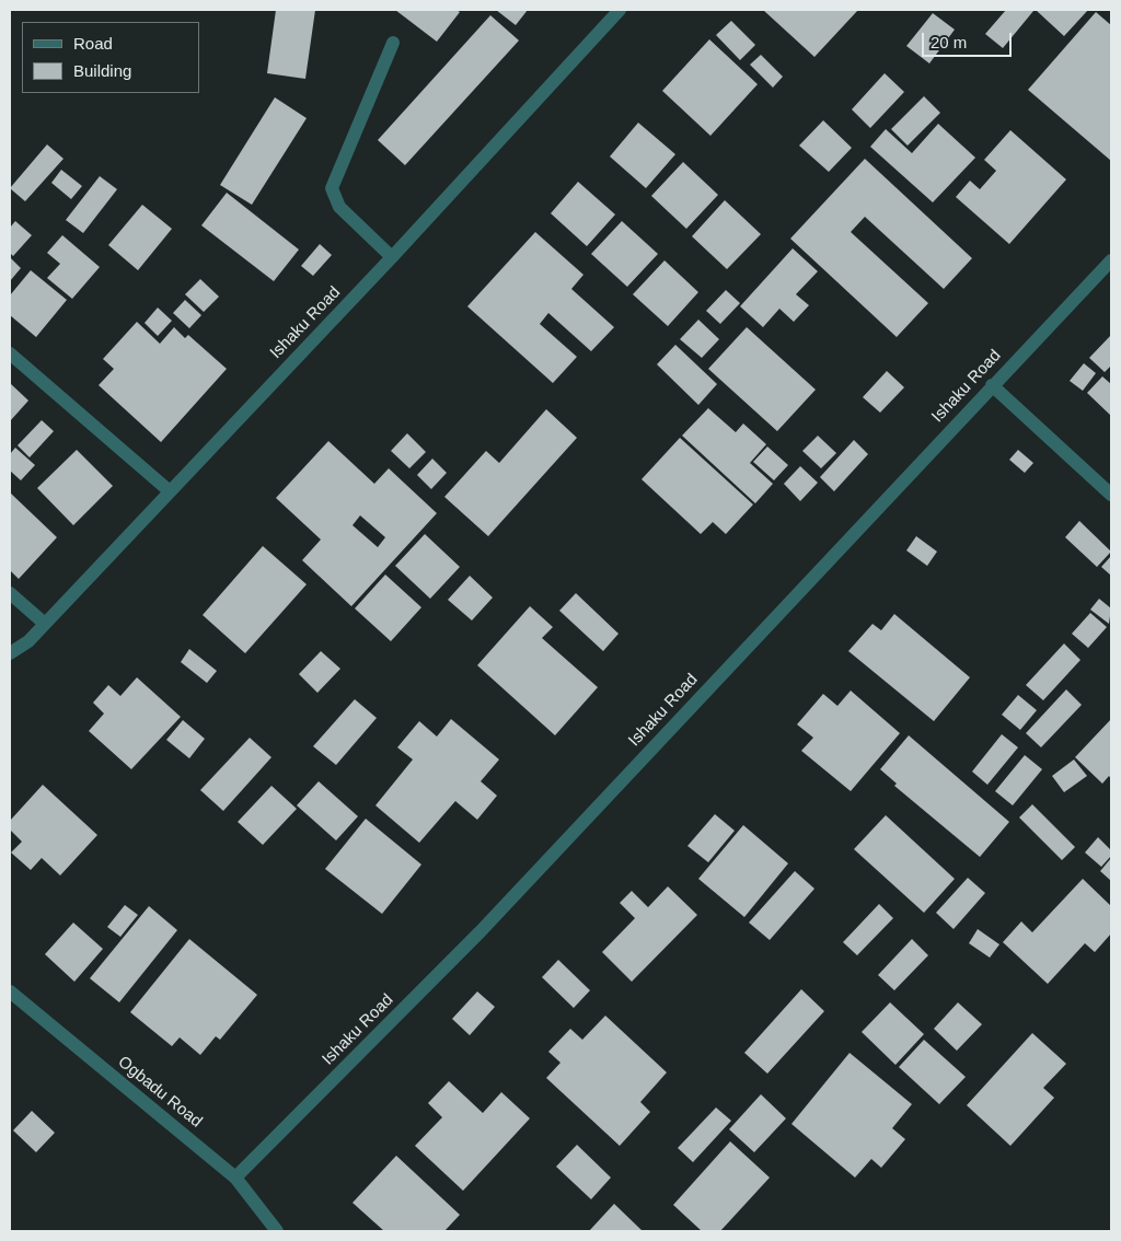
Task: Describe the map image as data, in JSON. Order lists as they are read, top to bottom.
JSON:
{
  "streets": {
    "street": ["Ishaku Road", "Ogbadu Road"]
  },
  "crossings": [
    ["Ishaku Road", "Ogbadu Road"]
  ],
  "legend": ["Road", "Building"],
  "scale_bar": "20 m"
}
